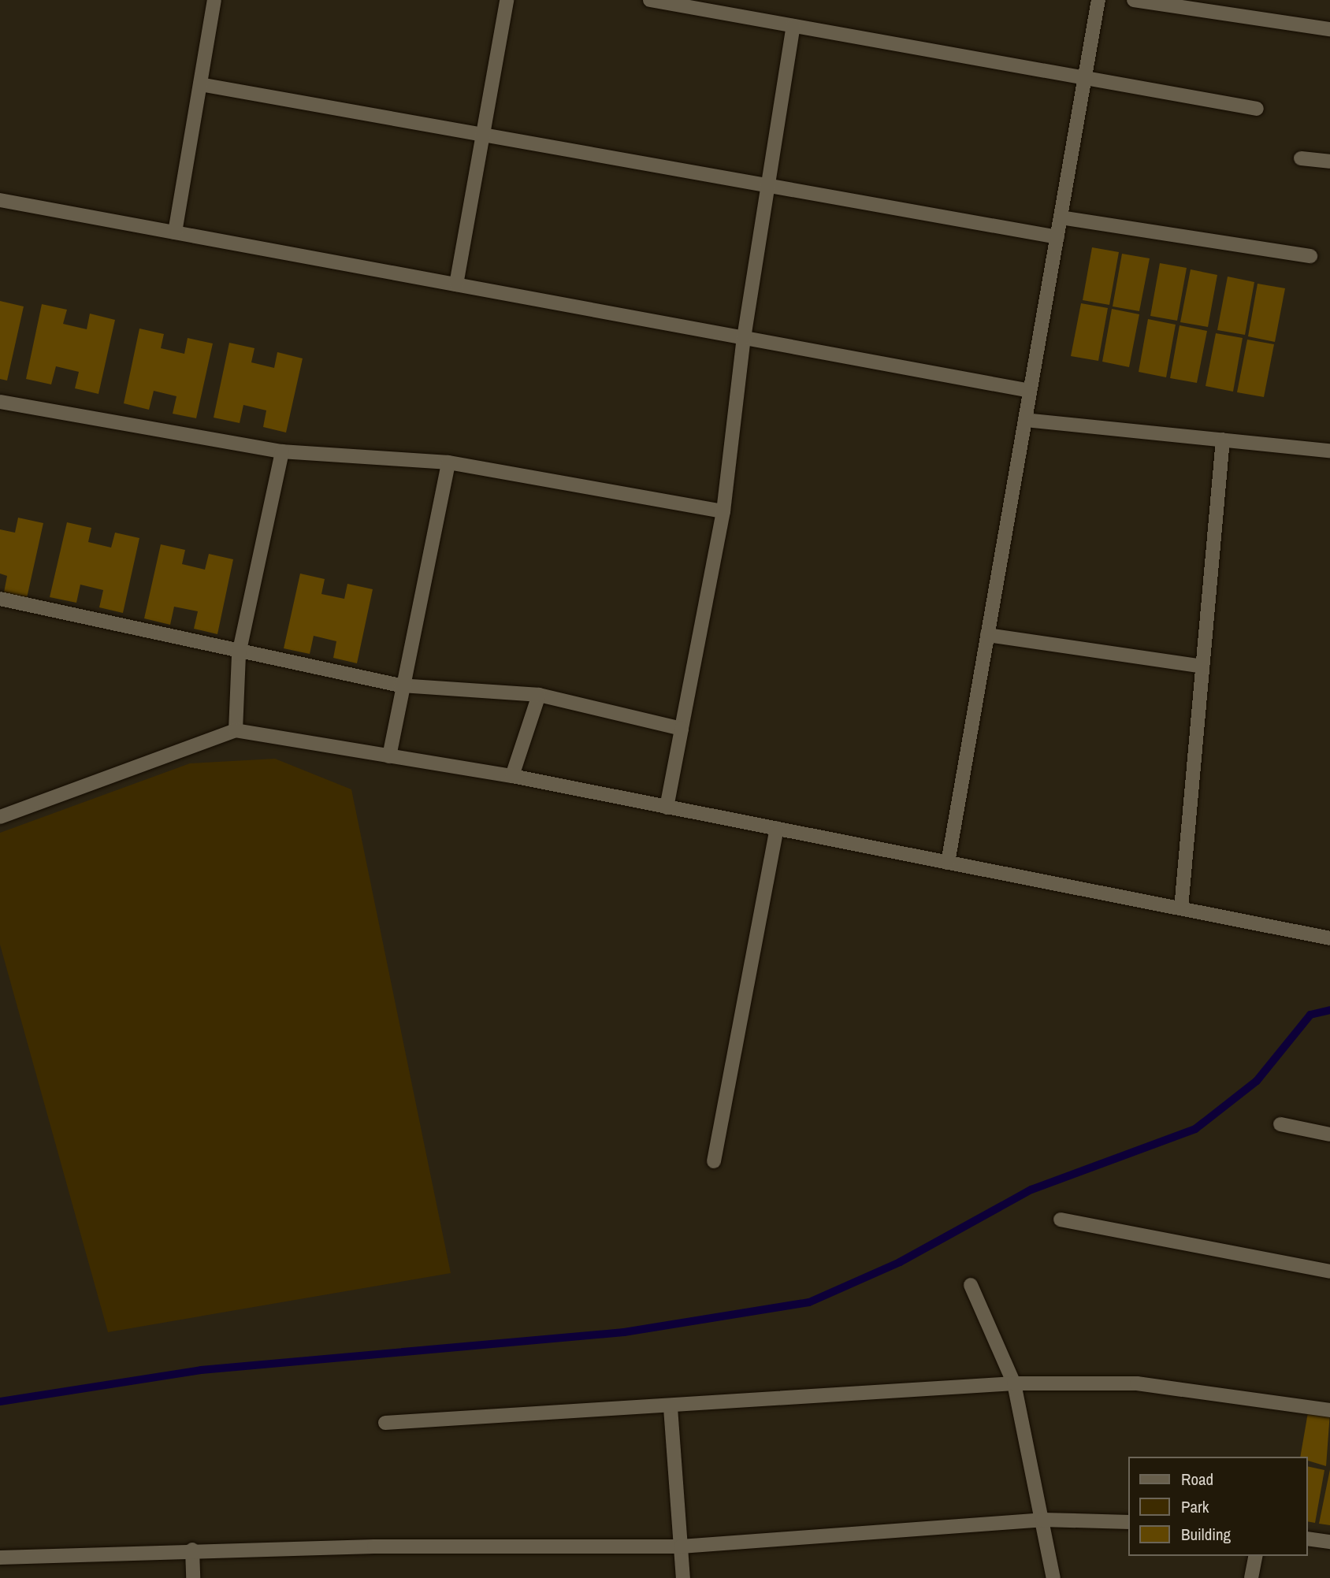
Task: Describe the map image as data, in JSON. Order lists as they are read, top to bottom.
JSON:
{
  "legend": ["Road", "Park", "Building"]
}
